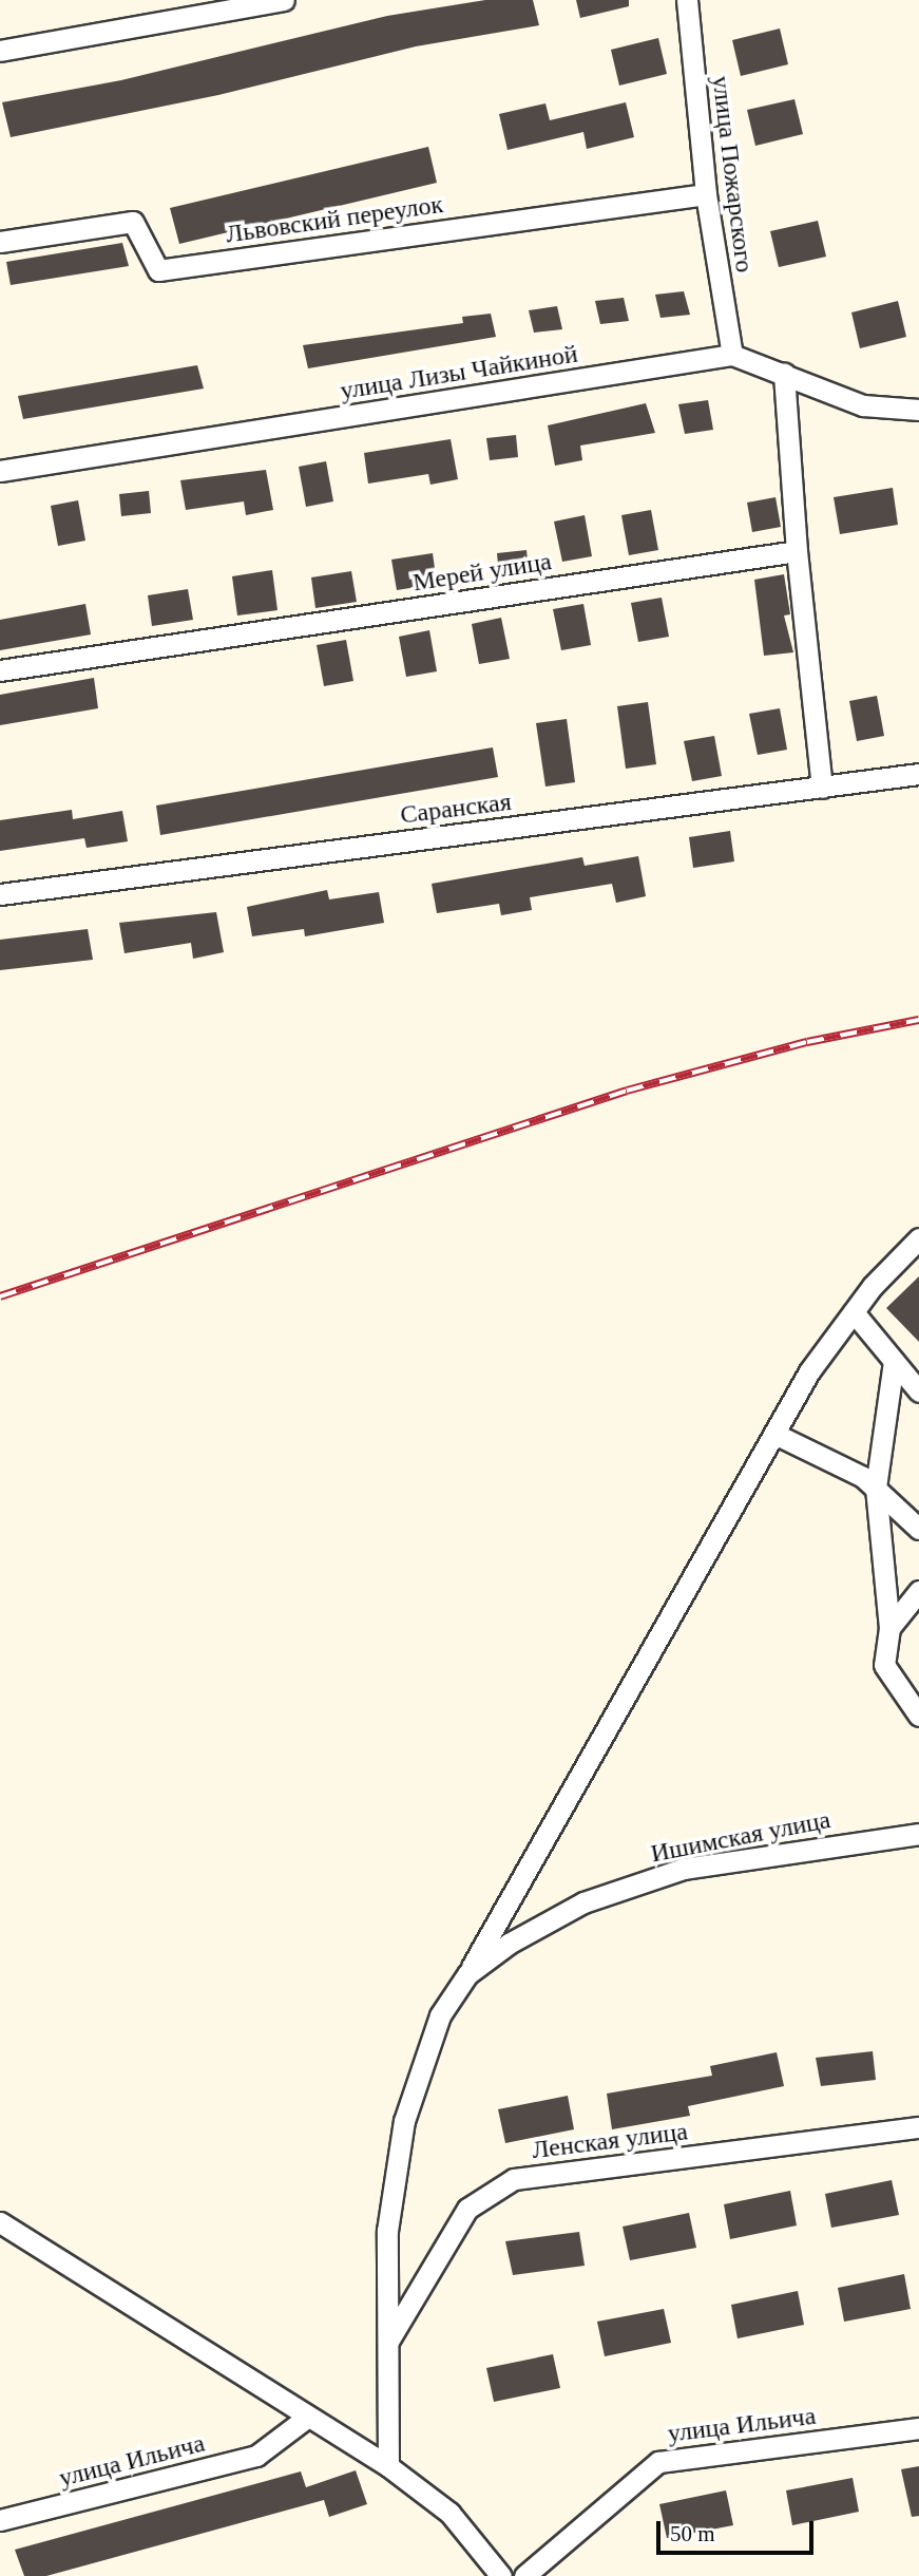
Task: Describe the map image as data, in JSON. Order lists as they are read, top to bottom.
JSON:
{
  "streets": {
    "street": [
      "улица Пожарского",
      "Львовский переулок",
      "улица Лизы Чайкиной",
      "Мерей улица",
      "Саранская",
      "Ишимская улица",
      "Ленская улица",
      "улица Ильича"
    ]
  },
  "crossings": [
    ["улица Пожарского", "Львовский переулок"],
    ["улица Пожарского", "улица Лизы Чайкиной"],
    ["Ишимская улица", "Ленская улица"]
  ],
  "scale_bar": "50 m"
}
